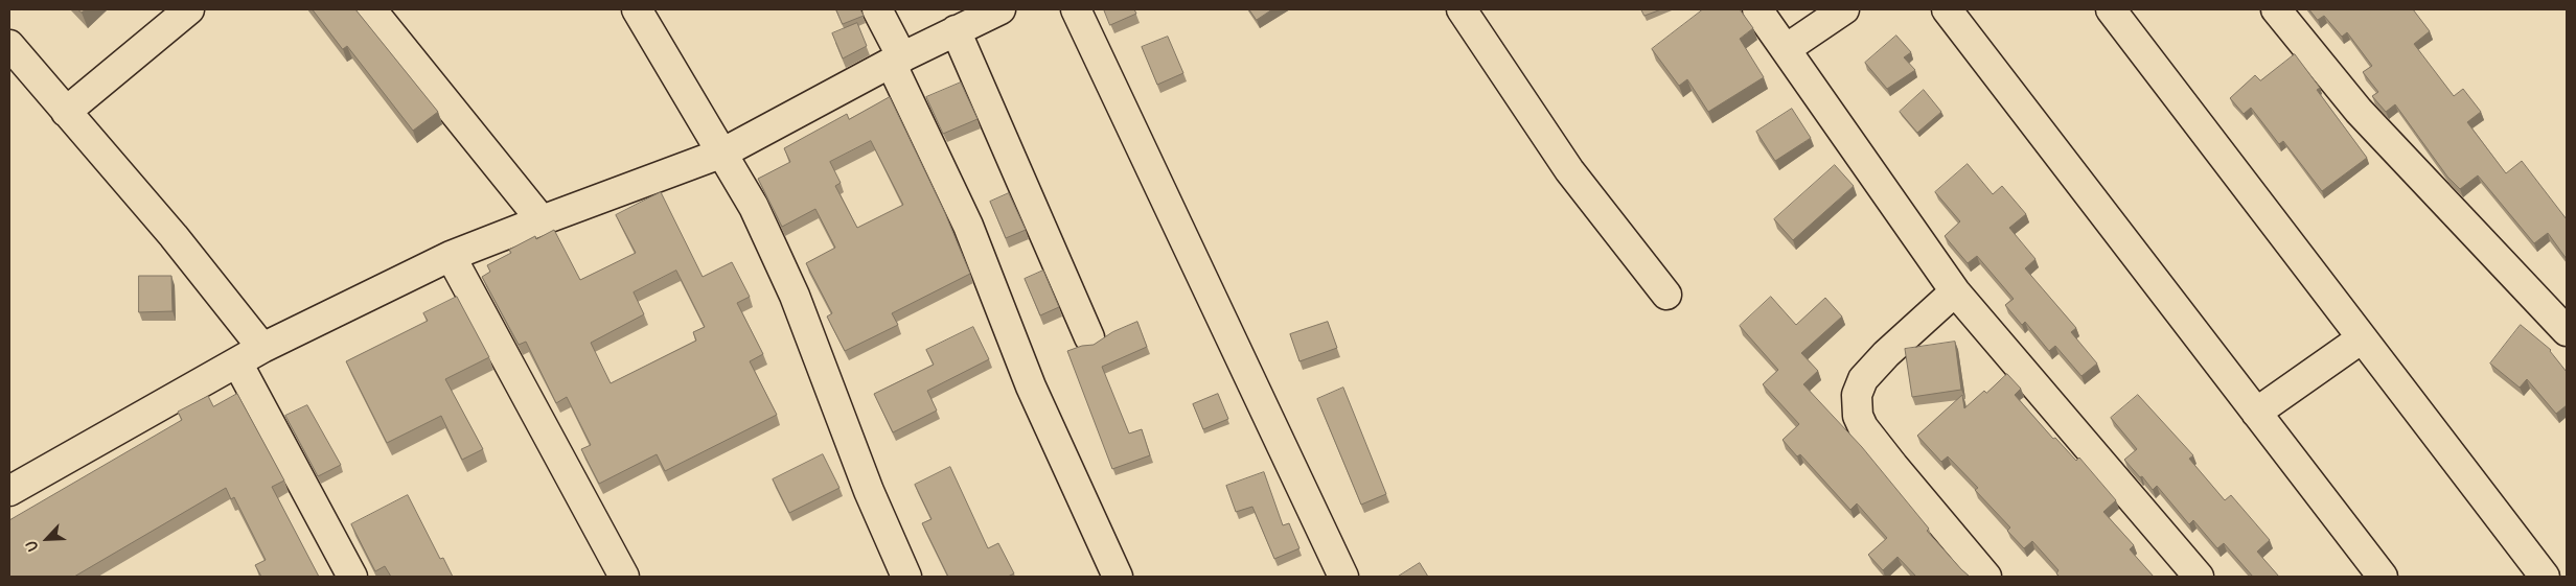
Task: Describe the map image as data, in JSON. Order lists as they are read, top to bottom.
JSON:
{
  "north": "bottom left"
}
